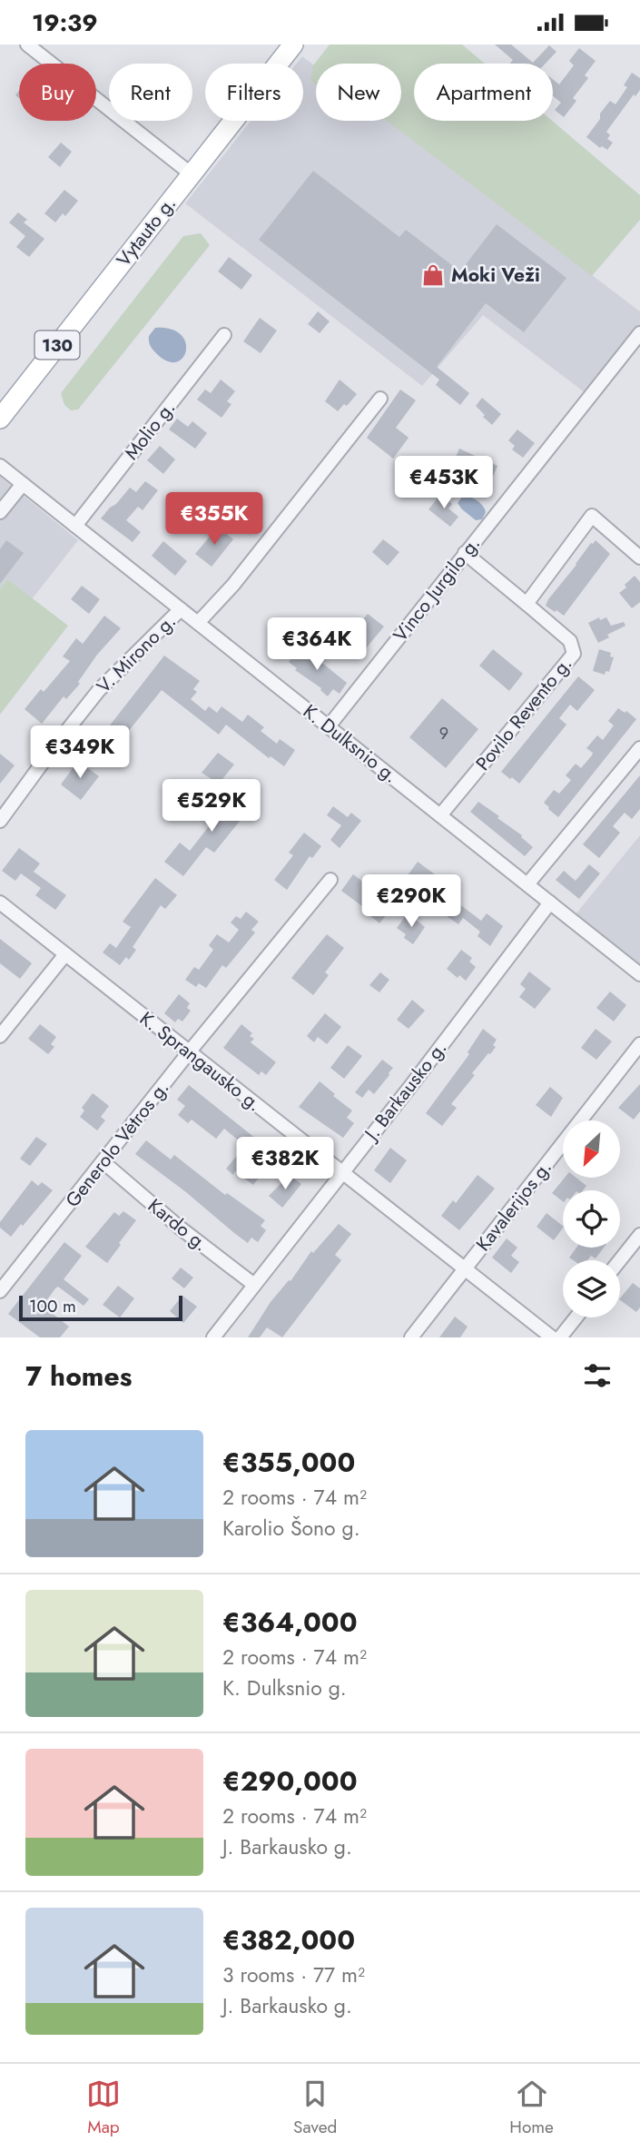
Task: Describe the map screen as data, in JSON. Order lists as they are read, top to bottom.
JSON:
{
  "streets": {
    "main road": ["Vytauto g.", "130"],
    "street": [
      "Molio g.",
      "Vinco Jurgilo g.",
      "V. Mirono g.",
      "Povilo Revento g.",
      "K. Dulksnio g.",
      "K. Sprangausko g.",
      "J. Barkausko g.",
      "Generolo Vėtros g.",
      "Kavalerijos g.",
      "Kardo g."
    ]
  },
  "crossings": [
    ["Molio g.", "K. Dulksnio g."],
    ["Vinco Jurgilo g.", "K. Dulksnio g."],
    ["V. Mirono g.", "K. Dulksnio g."],
    ["Povilo Revento g.", "K. Dulksnio g."],
    ["K. Dulksnio g.", "J. Barkausko g."],
    ["K. Sprangausko g.", "J. Barkausko g."],
    ["K. Sprangausko g.", "Generolo Vėtros g."],
    ["K. Sprangausko g.", "Kavalerijos g."],
    ["J. Barkausko g.", "Kardo g."],
    ["Generolo Vėtros g.", "Kardo g."]
  ],
  "places": {
    "shop": ["Moki Veži"]
  },
  "house_numbers": ["9"],
  "scale_bar": "100 m",
  "north": "bottom left",
  "page": {
    "status": "19:39",
    "chip": [
      "Buy",
      "Rent",
      "Filters",
      "New",
      "Apartment"
    ],
    "price": [
      "€453K",
      "€355K",
      "€364K",
      "€349K",
      "€529K",
      "€290K",
      "€382K"
    ],
    "scale": "100 m",
    "heading": "7 homes",
    "list": [
      {
        "name": "€355,000",
        "note": "2 rooms · 74 m² · Karolio Šono g."
      },
      {
        "name": "€364,000",
        "note": "2 rooms · 74 m² · K. Dulksnio g."
      },
      {
        "name": "€290,000",
        "note": "2 rooms · 74 m² · J. Barkausko g."
      },
      {
        "name": "€382,000",
        "note": "3 rooms · 77 m² · J. Barkausko g."
      }
    ],
    "tabs": ["Map", "Saved", "Home"]
  }
}
